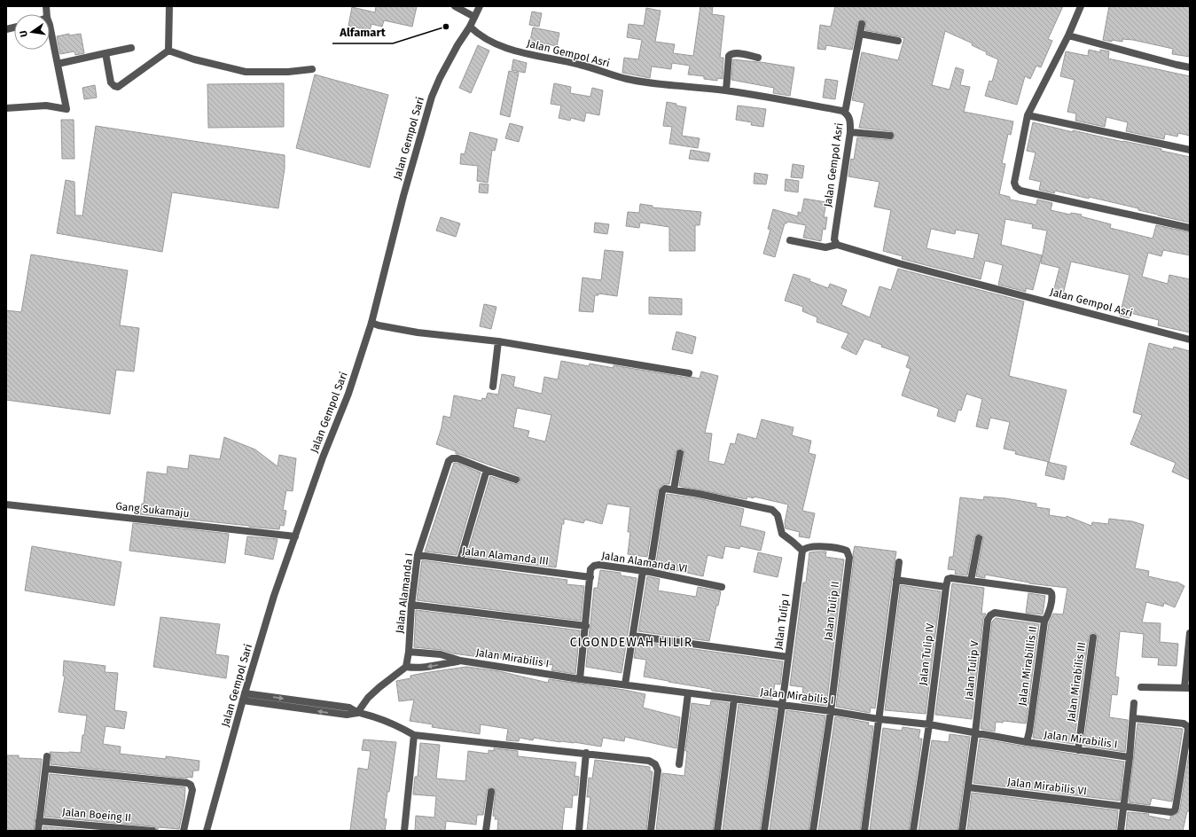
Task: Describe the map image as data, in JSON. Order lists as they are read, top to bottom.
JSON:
{
  "streets": {
    "street": [
      "Jalan Gempol Asri",
      "Jalan Gempol Sari",
      "Gang Sukamaju",
      "Jalan Alamanda III",
      "Jalan Alamanda VI",
      "Jalan Alamanda I",
      "Jalan Tulip II",
      "Jalan Tulip I",
      "Jalan Tulip IV",
      "Jalan Mirabilis I",
      "Jalan Mirabillis II",
      "Jalan Tulip V",
      "Jalan Mirabilis III",
      "Jalan Mirabilis VI",
      "Jalan Boeing II"
    ]
  },
  "crossings": [
    ["Jalan Gempol Asri", "Jalan Gempol Sari"],
    ["Jalan Gempol Sari", "Gang Sukamaju"],
    ["Jalan Alamanda III", "Jalan Alamanda VI"],
    ["Jalan Alamanda III", "Jalan Alamanda I"],
    ["Jalan Alamanda VI", "Jalan Mirabilis I"],
    ["Jalan Alamanda I", "Jalan Mirabilis I"],
    ["Jalan Tulip II", "Jalan Tulip I"],
    ["Jalan Tulip II", "Jalan Mirabilis I"],
    ["Jalan Tulip I", "Jalan Mirabilis I"],
    ["Jalan Tulip IV", "Jalan Mirabilis I"],
    ["Jalan Mirabilis I", "Jalan Mirabillis II"],
    ["Jalan Mirabilis I", "Jalan Tulip V"],
    ["Jalan Mirabilis I", "Jalan Mirabilis III"],
    ["Jalan Mirabillis II", "Jalan Tulip V"],
    ["Jalan Tulip V", "Jalan Mirabilis VI"]
  ],
  "districts": ["CIGONDEWAH HILIR"],
  "places": ["Alfamart"],
  "north": "left"
}
